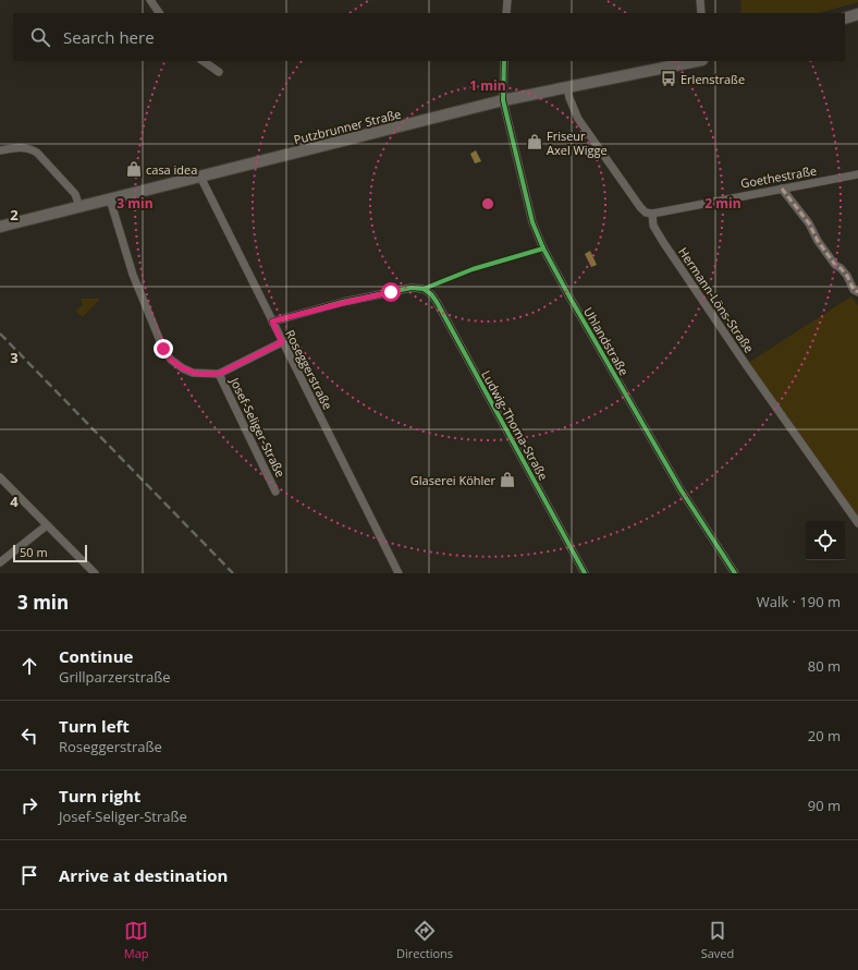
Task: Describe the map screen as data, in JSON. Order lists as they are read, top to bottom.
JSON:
{
  "streets": {
    "main road": ["Putzbrunner Straße"],
    "street": [
      "Goethestraße",
      "Hermann-Löns-Straße",
      "Uhlandstraße",
      "Roseggerstraße",
      "Ludwig-Thoma-Straße",
      "Josef-Seliger-Straße"
    ]
  },
  "crossings": [
    ["Putzbrunner Straße", "Uhlandstraße"],
    ["Putzbrunner Straße", "Roseggerstraße"],
    ["Putzbrunner Straße", "Josef-Seliger-Straße"],
    ["Goethestraße", "Hermann-Löns-Straße"],
    ["Roseggerstraße", "Ludwig-Thoma-Straße"],
    ["Roseggerstraße", "Josef-Seliger-Straße"]
  ],
  "places": {
    "bus stop": ["Erlenstraße"],
    "shop": ["Friseur Axel Wigge", "casa idea", "Glaserei Köhler"]
  },
  "scale_bar": "50 m",
  "page": {
    "search": "Search here",
    "scale": "50 m",
    "heading": ["3 min", "Walk · 190 m"],
    "list": [
      ["Continue", "Grillparzerstraße", "80 m"],
      ["Turn left", "Roseggerstraße", "20 m"],
      ["Turn right", "Josef-Seliger-Straße", "90 m"],
      "Arrive at destination"
    ],
    "nav": ["Map", "Directions", "Saved"]
  },
  "grid": {
    "rows": ["2", "3", "4"]
  },
  "rings": ["1 min", "2 min", "3 min"]
}
